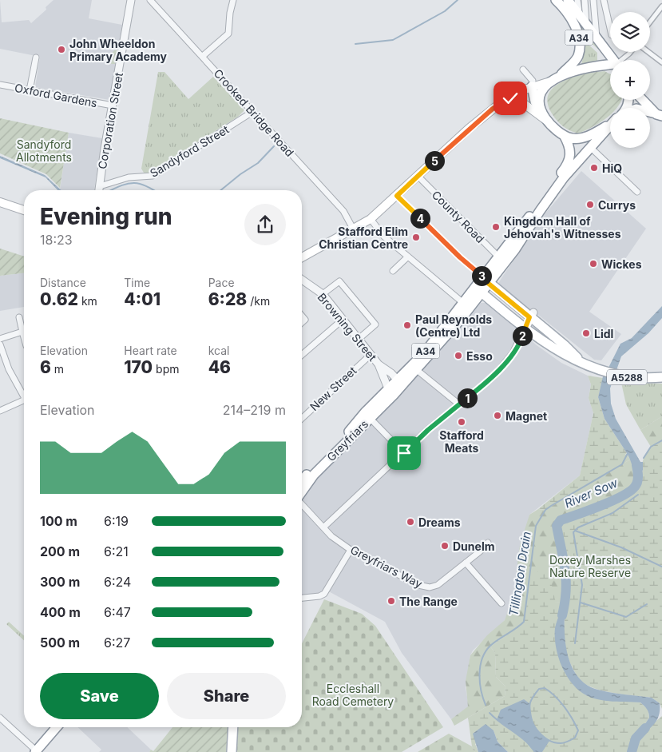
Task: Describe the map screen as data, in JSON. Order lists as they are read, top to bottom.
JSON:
{
  "streets": {
    "main road": ["A34", "A5288", "Greyfriars"],
    "street": [
      "Oxford Gardens",
      "Crooked Bridge Road",
      "Corporation Street",
      "Sandyford Street",
      "County Road",
      "Browning Street",
      "New Street",
      "Greyfriars Way"
    ]
  },
  "crossings": [
    ["A34", "County Road"],
    ["A34", "Browning Street"],
    ["A34", "A5288"],
    ["A34", "Greyfriars"],
    ["Oxford Gardens", "Corporation Street"],
    ["Crooked Bridge Road", "Sandyford Street"],
    ["Corporation Street", "Sandyford Street"],
    ["Browning Street", "New Street"],
    ["Browning Street", "Greyfriars"]
  ],
  "water": ["River Sow", "Tillington Drain"],
  "parks": ["Sandyford Allotments", "Doxey Marshes Nature Reserve", "Eccleshall Road Cemetery"],
  "places": [
    "John Wheeldon Primary Academy",
    "HiQ",
    "Currys",
    "Kingdom Hall of Jehovah's Witnesses",
    "Stafford Elim Christian Centre",
    "Wickes",
    "Paul Reynolds (Centre) Ltd",
    "Lidl",
    "Esso",
    "Magnet",
    "Stafford Meats",
    "Dreams",
    "Dunelm",
    "The Range"
  ],
  "page": {
    "map_buttons": ["+", "−"],
    "pins": [
      "5",
      "4",
      "3",
      "2",
      "1"
    ],
    "heading": ["Evening run", "18:23"],
    "stats": [
      ["Distance", "0.62 km"],
      ["Time", "4:01"],
      ["Pace", "6:28 /km"],
      ["Elevation", "6 m"],
      ["Heart rate", "170 bpm"],
      ["kcal", "46"]
    ],
    "chart": ["Elevation", "214–219 m"],
    "list": [
      {
        "name": "100 m",
        "note": "6:19"
      },
      {
        "name": "200 m",
        "note": "6:21"
      },
      {
        "name": "300 m",
        "note": "6:24"
      },
      {
        "name": "400 m",
        "note": "6:47"
      },
      {
        "name": "500 m",
        "note": "6:27"
      }
    ],
    "buttons": ["Save", "Share"]
  }
}
